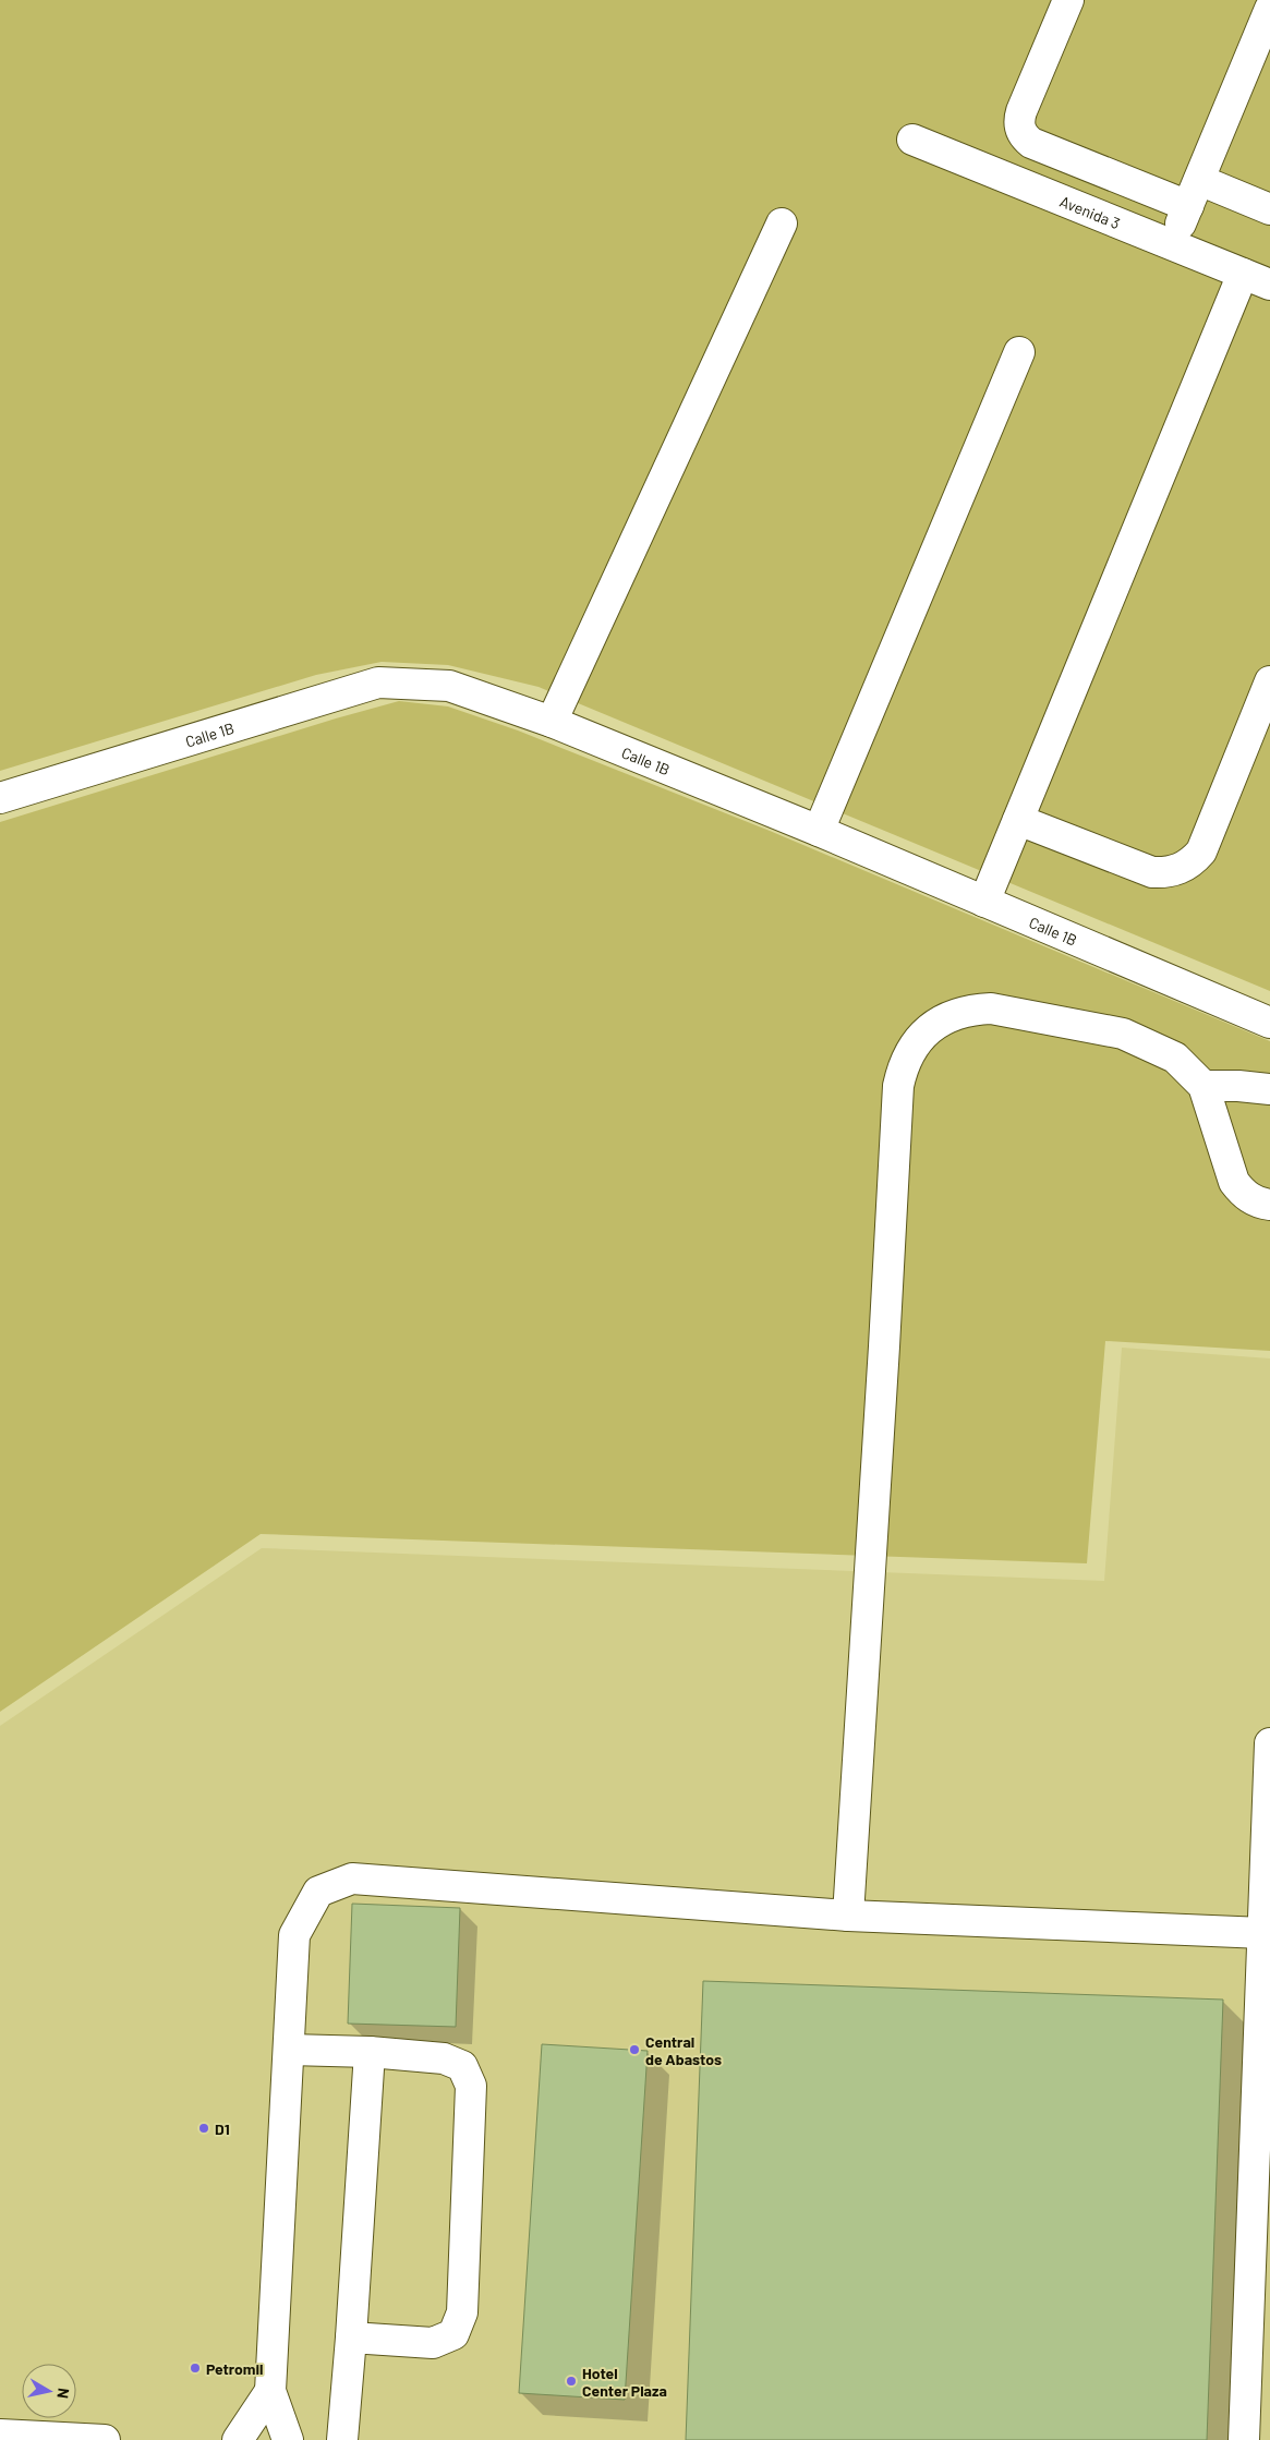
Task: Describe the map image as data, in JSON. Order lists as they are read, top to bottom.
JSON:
{
  "streets": {
    "street": ["Avenida 3", "Calle 1B"]
  },
  "places": [
    "Central de Abastos",
    "D1",
    "Petromil",
    "Hotel Center Plaza"
  ],
  "north": "right"
}
